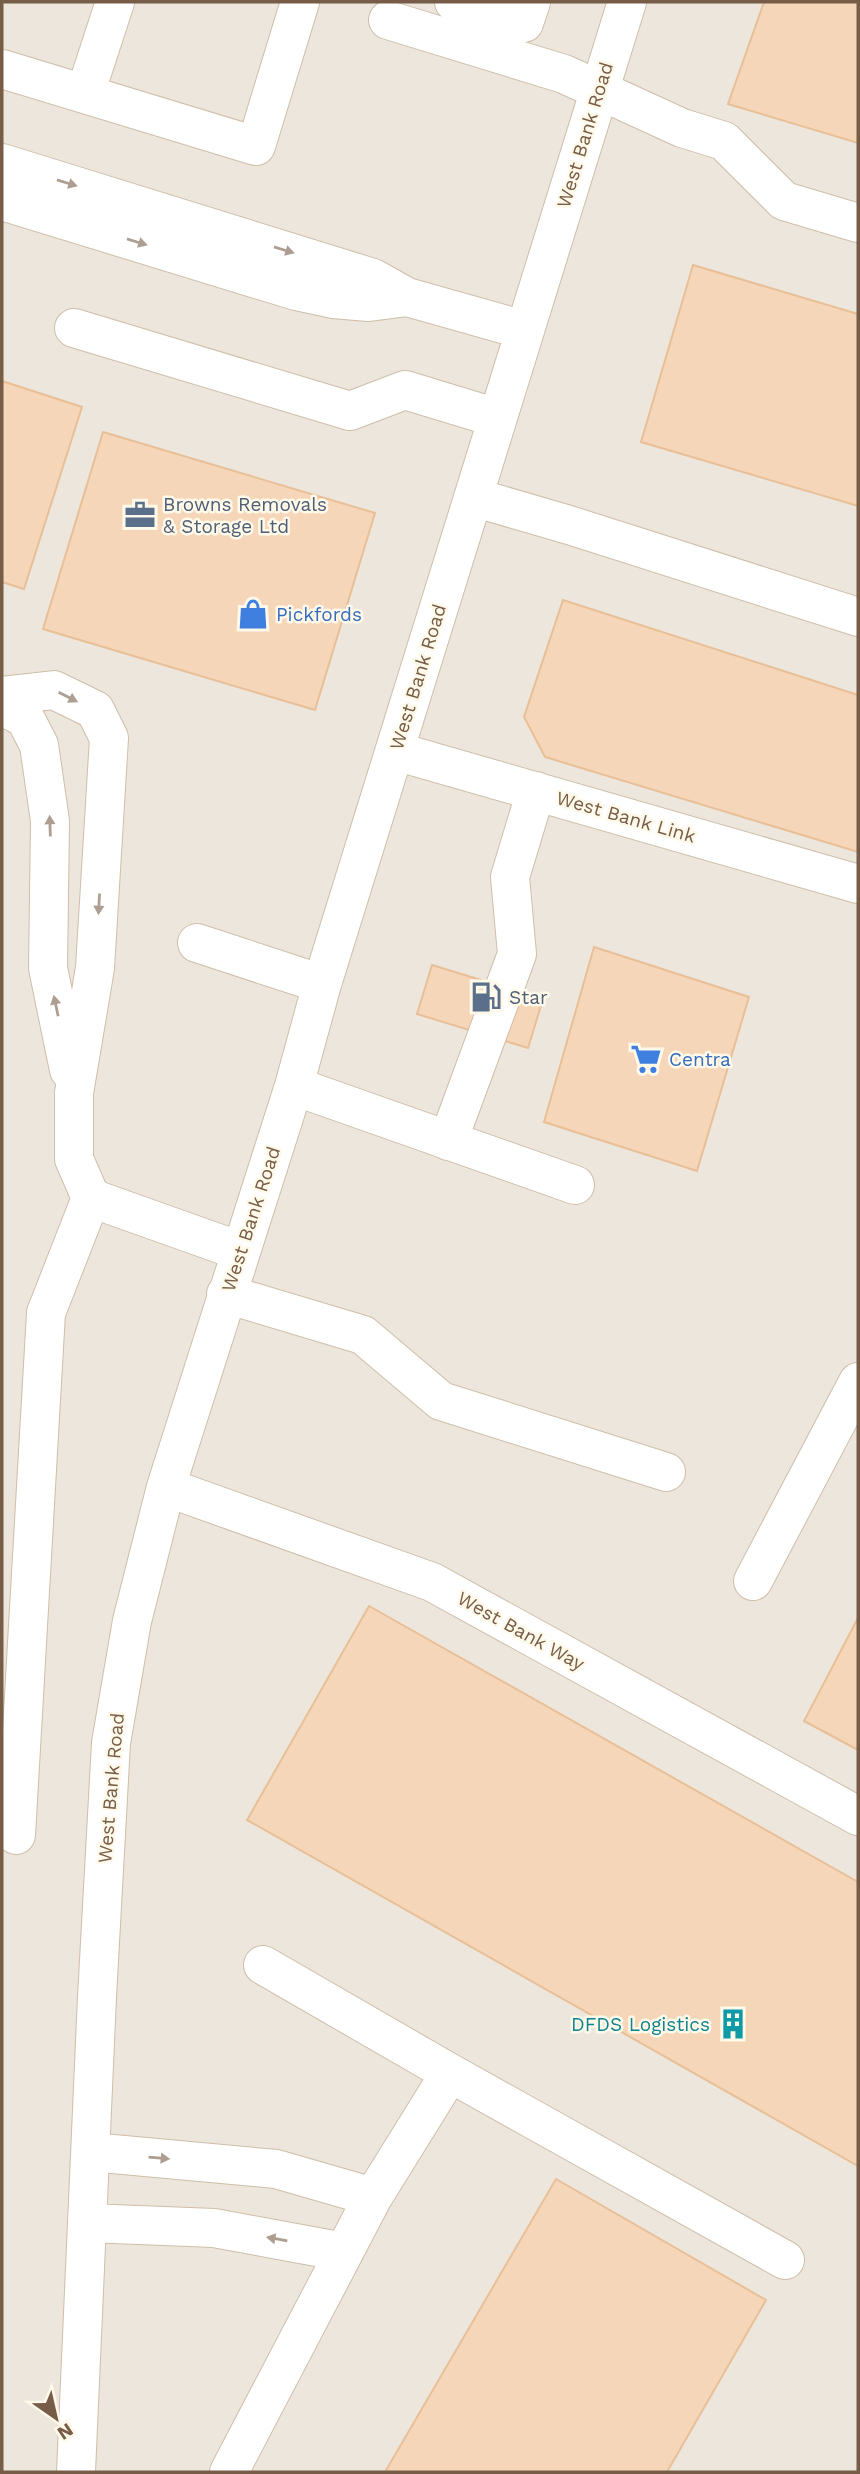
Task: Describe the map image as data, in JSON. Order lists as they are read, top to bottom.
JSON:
{
  "streets": {
    "street": ["West Bank Road", "West Bank Link", "West Bank Way"]
  },
  "crossings": [
    ["West Bank Road", "West Bank Link"],
    ["West Bank Road", "West Bank Way"]
  ],
  "places": {
    "office": ["Browns Removals & Storage Ltd"],
    "shop": ["Pickfords"],
    "fuel station": ["Star"],
    "supermarket": ["Centra"],
    "building": ["DFDS Logistics"]
  },
  "north": "bottom right"
}
